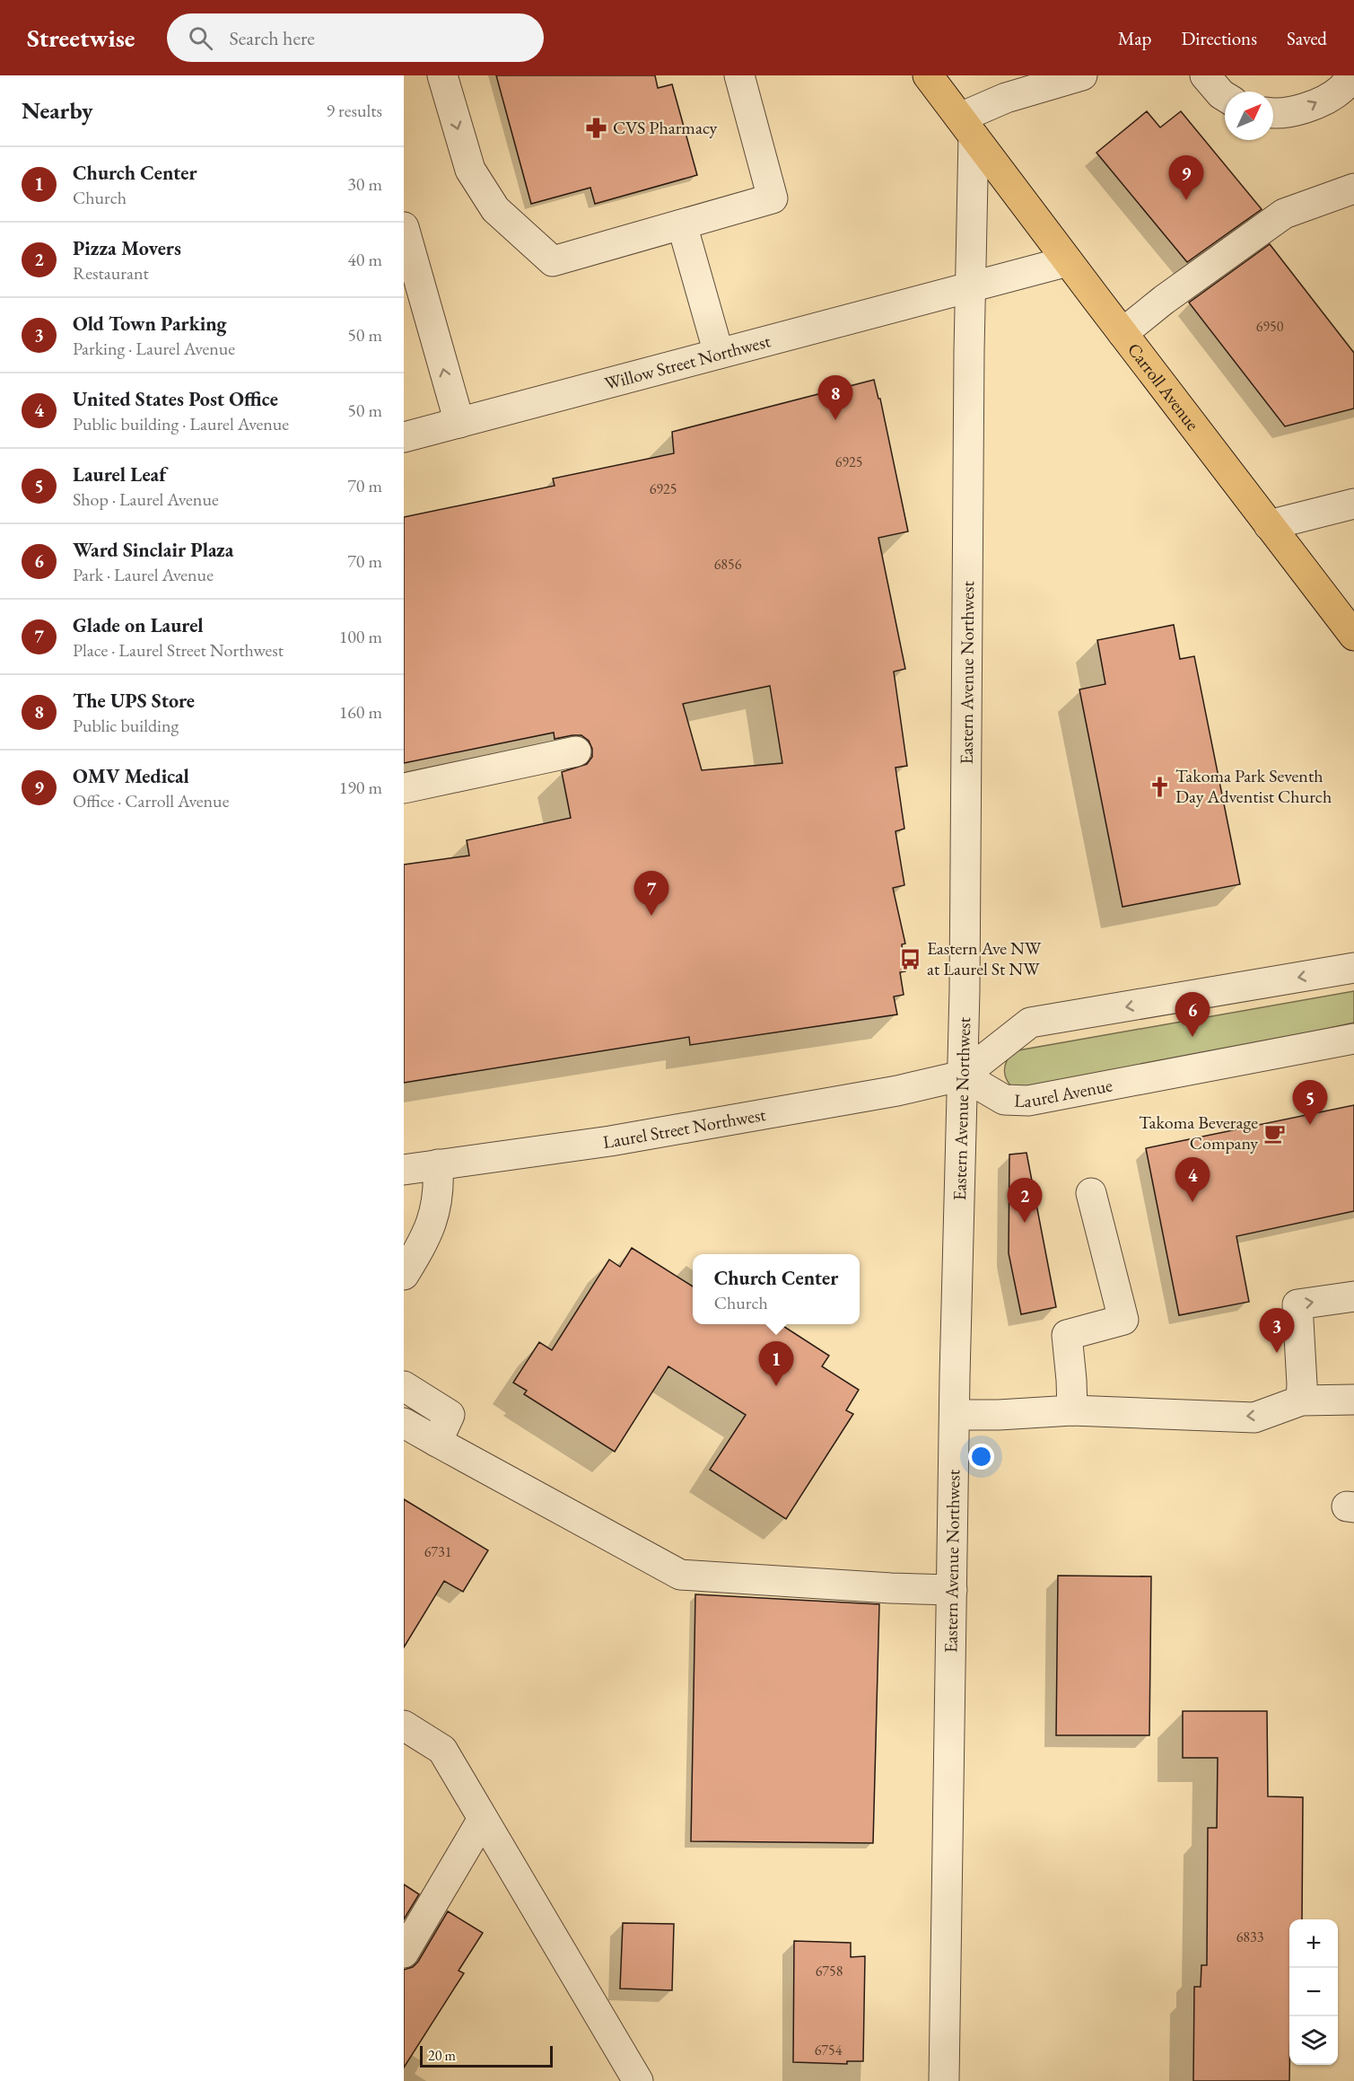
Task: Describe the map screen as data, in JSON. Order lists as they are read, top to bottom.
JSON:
{
  "streets": {
    "main road": ["Carroll Avenue"],
    "street": [
      "Willow Street Northwest",
      "Eastern Avenue Northwest",
      "Laurel Avenue",
      "Laurel Street Northwest"
    ]
  },
  "crossings": [
    ["Willow Street Northwest", "Carroll Avenue"],
    ["Willow Street Northwest", "Eastern Avenue Northwest"],
    ["Carroll Avenue", "Eastern Avenue Northwest"],
    ["Eastern Avenue Northwest", "Laurel Avenue"],
    ["Eastern Avenue Northwest", "Laurel Street Northwest"],
    ["Laurel Avenue", "Laurel Street Northwest"]
  ],
  "places": {
    "pharmacy": ["CVS Pharmacy"],
    "church": ["Takoma Park Seventh Day Adventist Church"],
    "bus stop": ["Eastern Ave NW at Laurel St NW"],
    "cafe": ["Takoma Beverage Company"]
  },
  "house_numbers": [
    "6950",
    "6925",
    "6925",
    "6856",
    "6731",
    "6833",
    "6758",
    "6754"
  ],
  "scale_bar": "20 m",
  "north": "top right",
  "page": {
    "header": "Streetwise",
    "search": "Search here",
    "nav": ["Map", "Directions", "Saved"],
    "heading": ["Nearby", "9 results"],
    "list": [
      {
        "mark": "1",
        "name": "Church Center",
        "note": "Church",
        "value": "30 m"
      },
      {
        "mark": "2",
        "name": "Pizza Movers",
        "note": "Restaurant",
        "value": "40 m"
      },
      {
        "mark": "3",
        "name": "Old Town Parking",
        "note": "Parking · Laurel Avenue",
        "value": "50 m"
      },
      {
        "mark": "4",
        "name": "United States Post Office",
        "note": "Public building · Laurel Avenue",
        "value": "50 m"
      },
      {
        "mark": "5",
        "name": "Laurel Leaf",
        "note": "Shop · Laurel Avenue",
        "value": "70 m"
      },
      {
        "mark": "6",
        "name": "Ward Sinclair Plaza",
        "note": "Park · Laurel Avenue",
        "value": "70 m"
      },
      {
        "mark": "7",
        "name": "Glade on Laurel",
        "note": "Place · Laurel Street Northwest",
        "value": "100 m"
      },
      {
        "mark": "8",
        "name": "The UPS Store",
        "note": "Public building",
        "value": "160 m"
      },
      {
        "mark": "9",
        "name": "OMV Medical",
        "note": "Office · Carroll Avenue",
        "value": "190 m"
      }
    ],
    "pins": [
      "9",
      "8",
      "7",
      "6",
      "5",
      "4",
      "2",
      "3",
      "1"
    ],
    "popup": ["Church Center", "Church"],
    "map_buttons": ["+", "−"],
    "scale": "20 m"
  }
}
